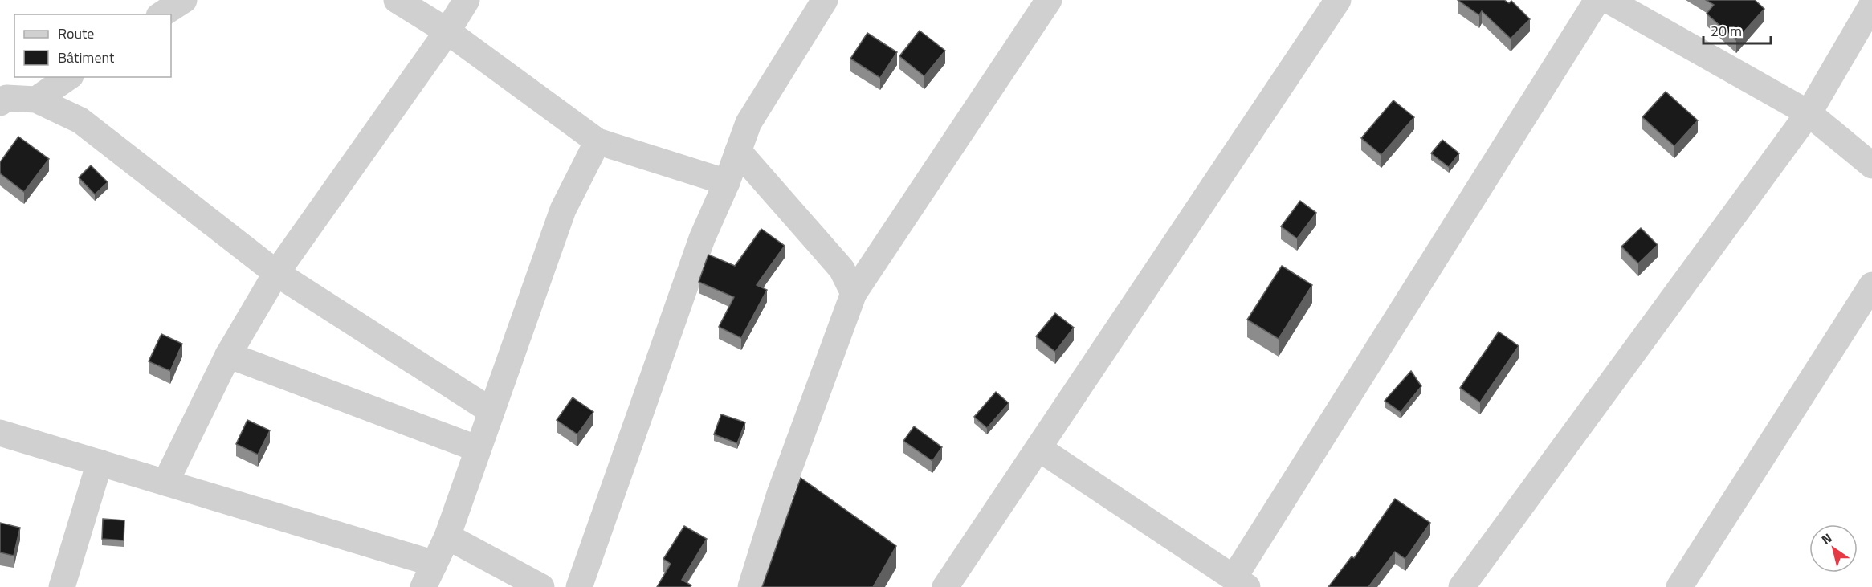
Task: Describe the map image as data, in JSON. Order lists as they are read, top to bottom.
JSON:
{
  "legend": ["Route", "Bâtiment"],
  "scale_bar": "20 m",
  "north": "top left"
}
